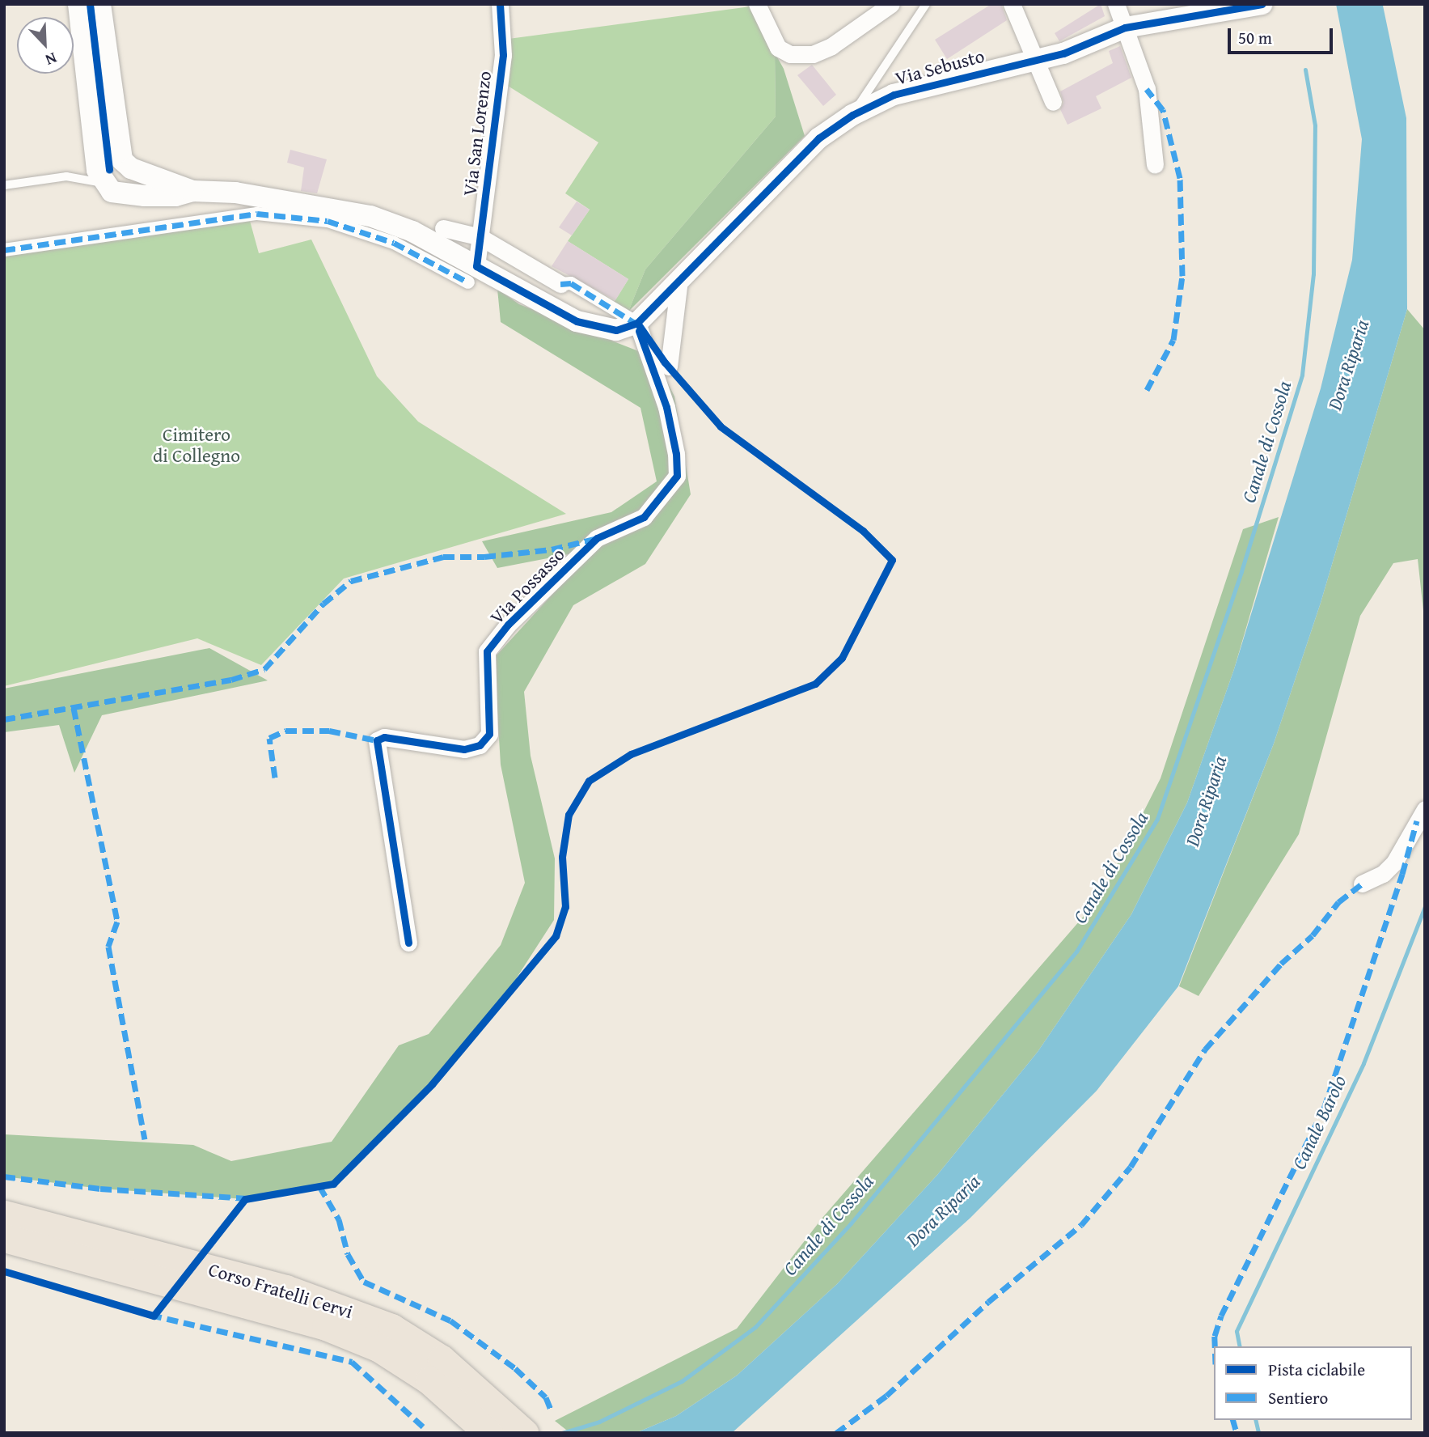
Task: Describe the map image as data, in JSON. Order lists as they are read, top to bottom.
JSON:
{
  "streets": {
    "highway": ["Corso Fratelli Cervi"],
    "street": ["Via Sebusto", "Via San Lorenzo", "Via Possasso"]
  },
  "crossings": [
    ["Via Sebusto", "Via Possasso"]
  ],
  "water": ["Dora Riparia", "Canale di Cossola", "Canale Barolo"],
  "parks": ["Cimitero di Collegno"],
  "legend": ["Pista ciclabile", "Sentiero"],
  "scale_bar": "50 m",
  "north": "bottom right"
}
